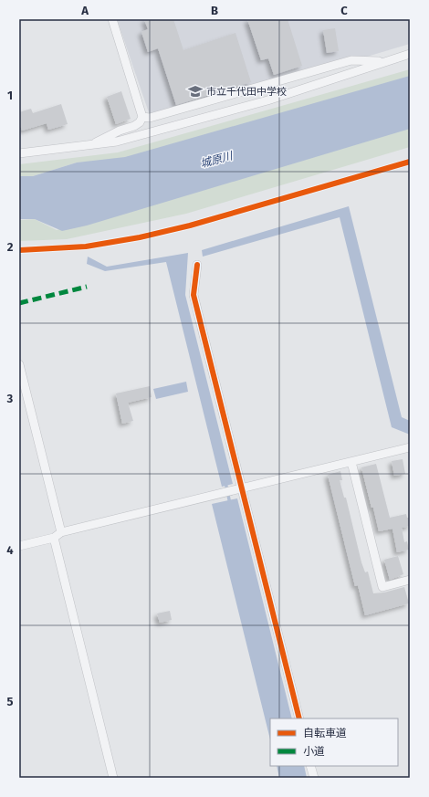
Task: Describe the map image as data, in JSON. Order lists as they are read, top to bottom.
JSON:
{
  "water": ["城原川"],
  "places": {
    "school or university": ["市立千代田中学校"]
  },
  "legend": ["自転車道", "小道"],
  "grid": {
    "columns": ["A", "B", "C"],
    "rows": [
      "1",
      "2",
      "3",
      "4",
      "5"
    ]
  }
}
